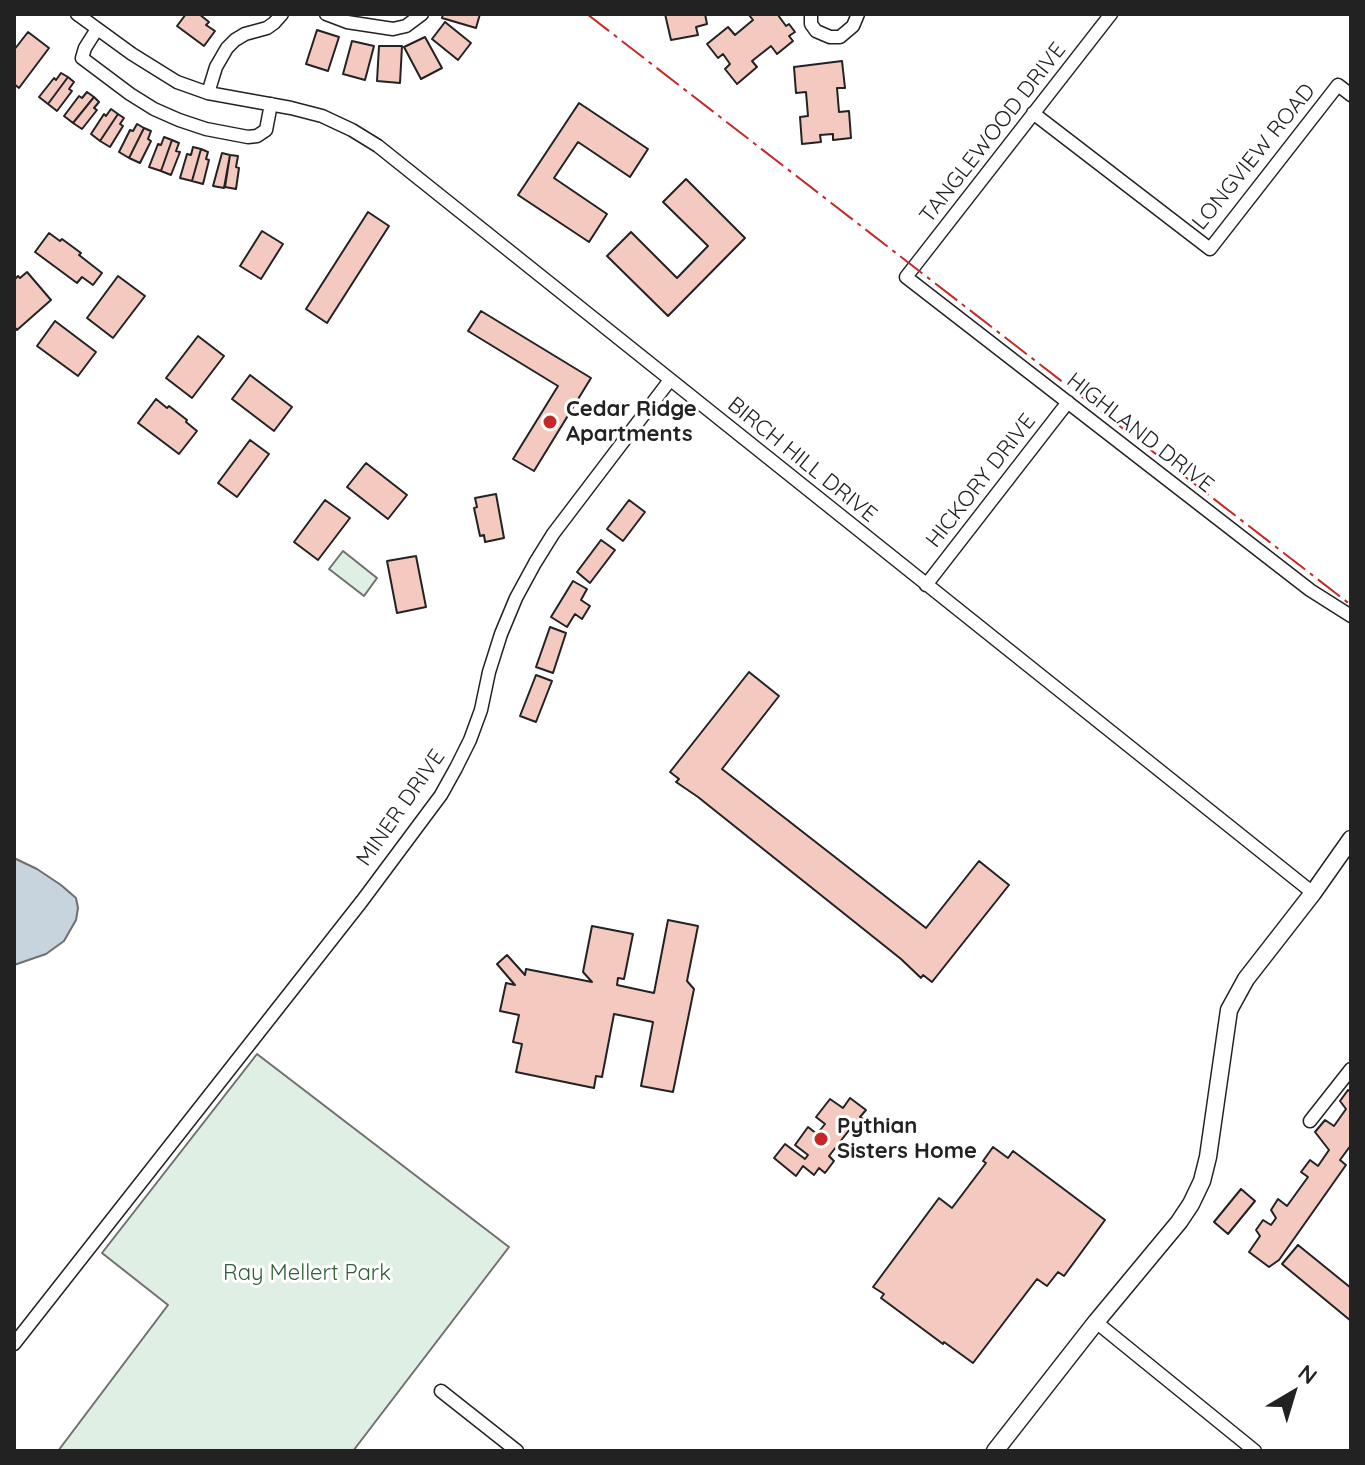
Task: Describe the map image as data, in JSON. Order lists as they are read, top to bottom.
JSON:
{
  "streets": {
    "street": [
      "TANGLEWOOD DRIVE",
      "LONGVIEW ROAD",
      "HIGHLAND DRIVE",
      "BIRCH HILL DRIVE",
      "HICKORY DRIVE",
      "MINER DRIVE"
    ]
  },
  "crossings": [
    ["TANGLEWOOD DRIVE", "LONGVIEW ROAD"],
    ["TANGLEWOOD DRIVE", "HIGHLAND DRIVE"],
    ["HIGHLAND DRIVE", "HICKORY DRIVE"],
    ["BIRCH HILL DRIVE", "HICKORY DRIVE"],
    ["BIRCH HILL DRIVE", "MINER DRIVE"]
  ],
  "parks": ["Ray Mellert Park"],
  "places": ["Cedar Ridge Apartments", "Pythian Sisters Home"],
  "north": "top right"
}
